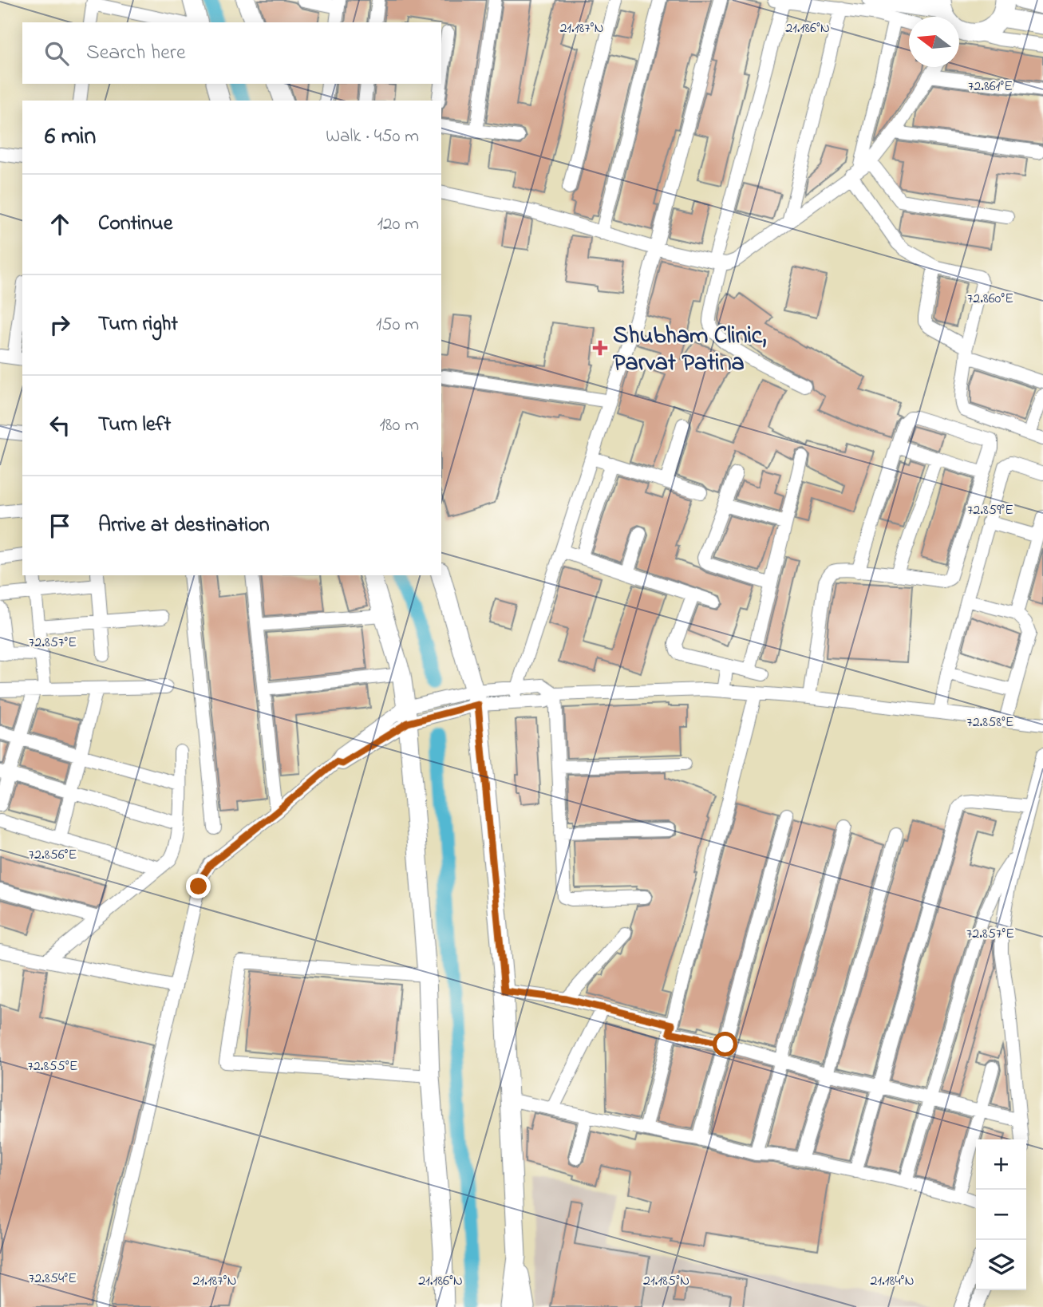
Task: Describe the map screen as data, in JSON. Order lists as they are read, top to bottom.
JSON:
{
  "places": {
    "health": ["Shubham Clinic, Parvat Patina"]
  },
  "north": "left",
  "page": {
    "search": "Search here",
    "heading": ["6 min", "Walk · 450 m"],
    "list": [
      ["Continue", "120 m"],
      ["Turn right", "150 m"],
      ["Turn left", "180 m"],
      "Arrive at destination"
    ],
    "map_buttons": ["+", "−"]
  },
  "coordinates": [
    "21.187°N",
    "21.186°N",
    "72.861°E",
    "72.860°E",
    "72.859°E",
    "72.857°E",
    "72.858°E",
    "72.856°E",
    "72.855°E",
    "72.854°E",
    "21.185°N",
    "21.184°N"
  ]
}
